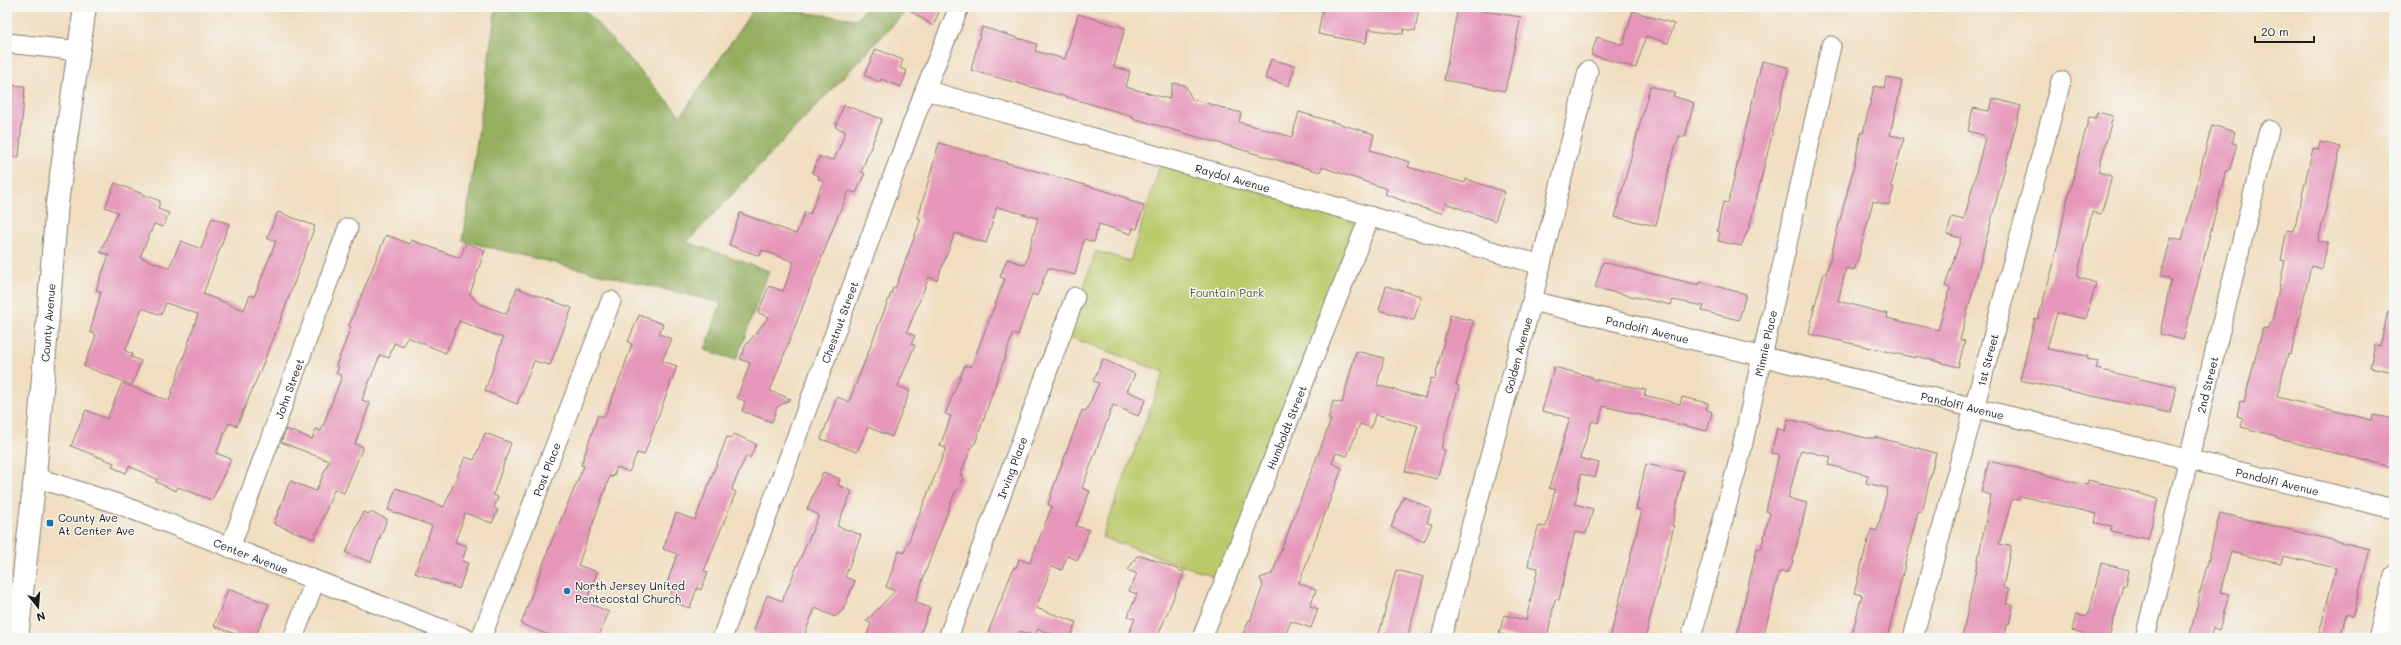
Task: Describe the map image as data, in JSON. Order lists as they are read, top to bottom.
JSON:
{
  "streets": {
    "main road": ["County Avenue"],
    "street": [
      "Raydol Avenue",
      "Chestnut Street",
      "Pandolfi Avenue",
      "Minnie Place",
      "Golden Avenue",
      "1st Street",
      "2nd Street",
      "John Street",
      "Humboldt Street",
      "Irving Place",
      "Post Place",
      "Center Avenue"
    ]
  },
  "crossings": [
    ["Raydol Avenue", "Chestnut Street"],
    ["Raydol Avenue", "Golden Avenue"],
    ["Raydol Avenue", "Humboldt Street"],
    ["County Avenue", "Center Avenue"],
    ["Pandolfi Avenue", "Minnie Place"],
    ["Pandolfi Avenue", "Golden Avenue"],
    ["Pandolfi Avenue", "1st Street"],
    ["Pandolfi Avenue", "2nd Street"],
    ["John Street", "Center Avenue"]
  ],
  "parks": ["Fountain Park"],
  "places": {
    "transit": ["County Ave At Center Ave"],
    "other": ["North Jersey United Pentecostal Church"]
  },
  "scale_bar": "20 m",
  "north": "bottom"
}
